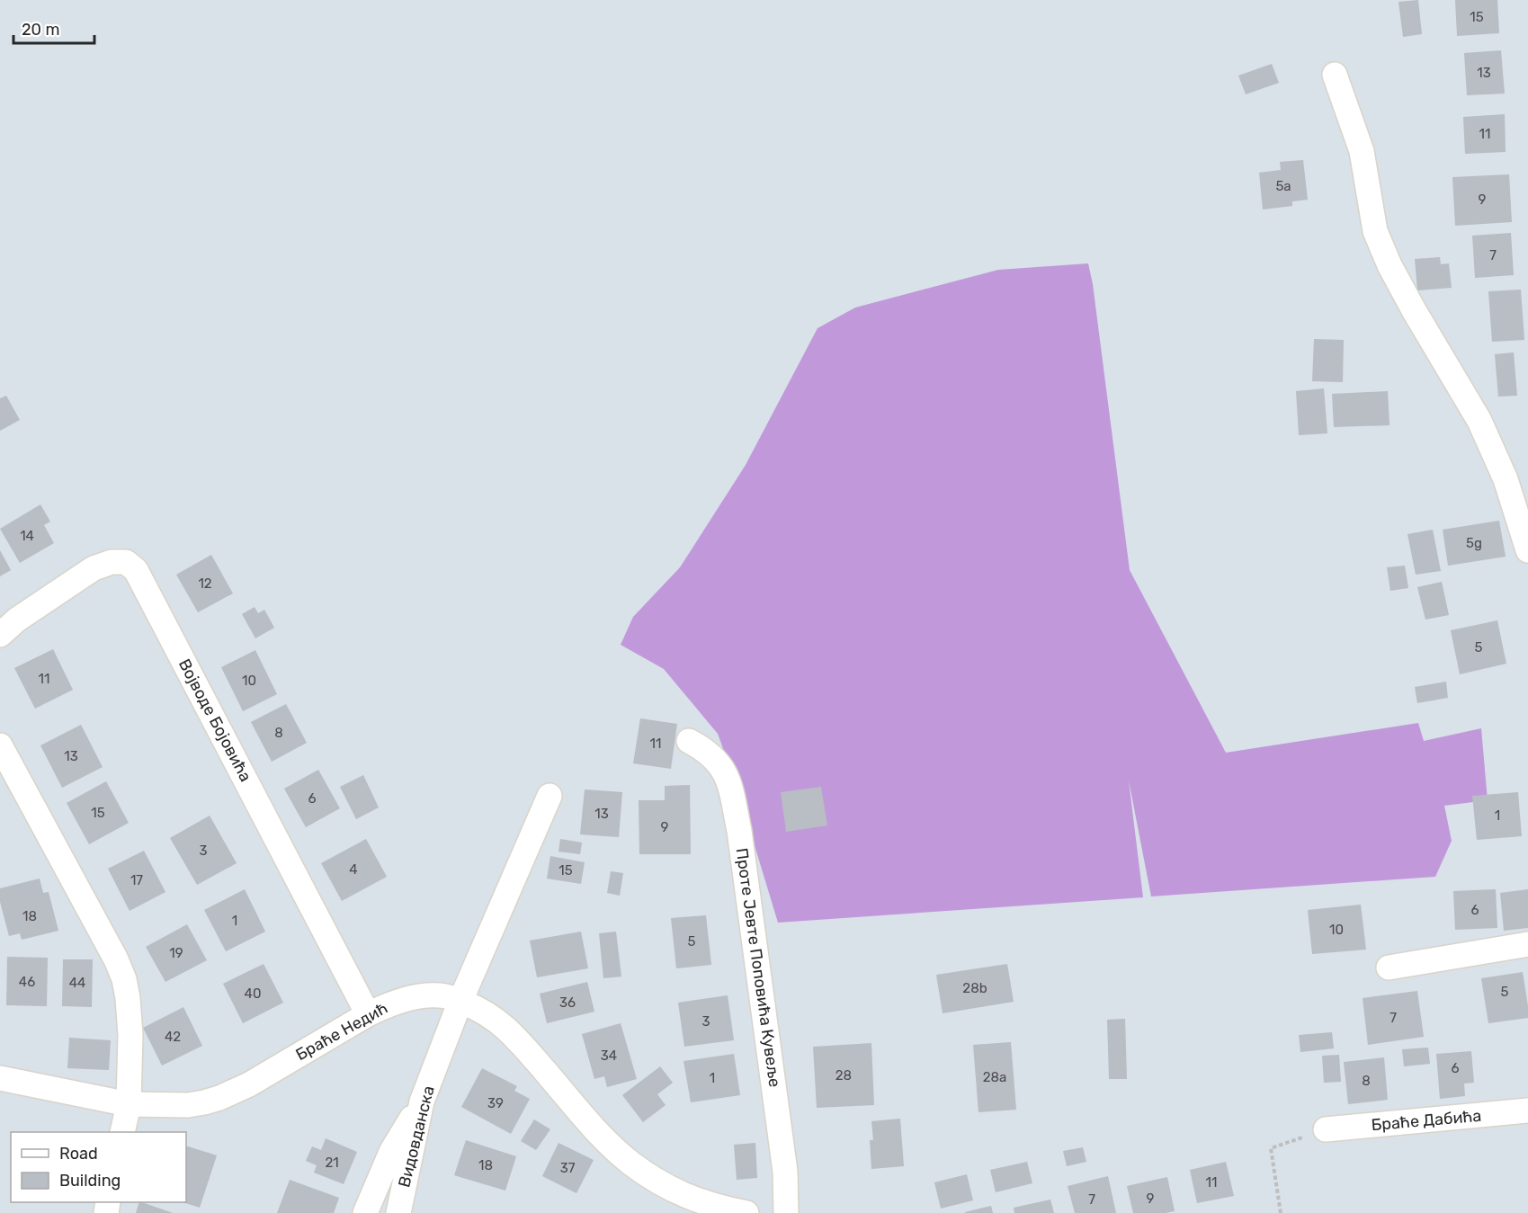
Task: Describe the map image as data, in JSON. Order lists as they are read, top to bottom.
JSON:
{
  "streets": {
    "street": [
      "Војводе Бојовића",
      "Проте Јевте Поповића Кувеље",
      "Браће Недић",
      "Браће Дабића",
      "Видовданска"
    ]
  },
  "crossings": [
    ["Војводе Бојовића", "Браће Недић"],
    ["Браће Недић", "Видовданска"]
  ],
  "house_numbers": [
    "15",
    "13",
    "11",
    "5a",
    "9",
    "7",
    "14",
    "5g",
    "12",
    "5",
    "11",
    "10",
    "8",
    "11",
    "13",
    "6",
    "15",
    "13",
    "1",
    "9",
    "3",
    "4",
    "15",
    "17",
    "6",
    "18",
    "1",
    "10",
    "5",
    "19",
    "46",
    "44",
    "28b",
    "5",
    "40",
    "36",
    "7",
    "3",
    "42",
    "34",
    "6",
    "28",
    "28a",
    "1",
    "8",
    "39",
    "21",
    "18",
    "37",
    "11",
    "9",
    "7"
  ],
  "legend": ["Road", "Building"],
  "scale_bar": "20 m"
}
